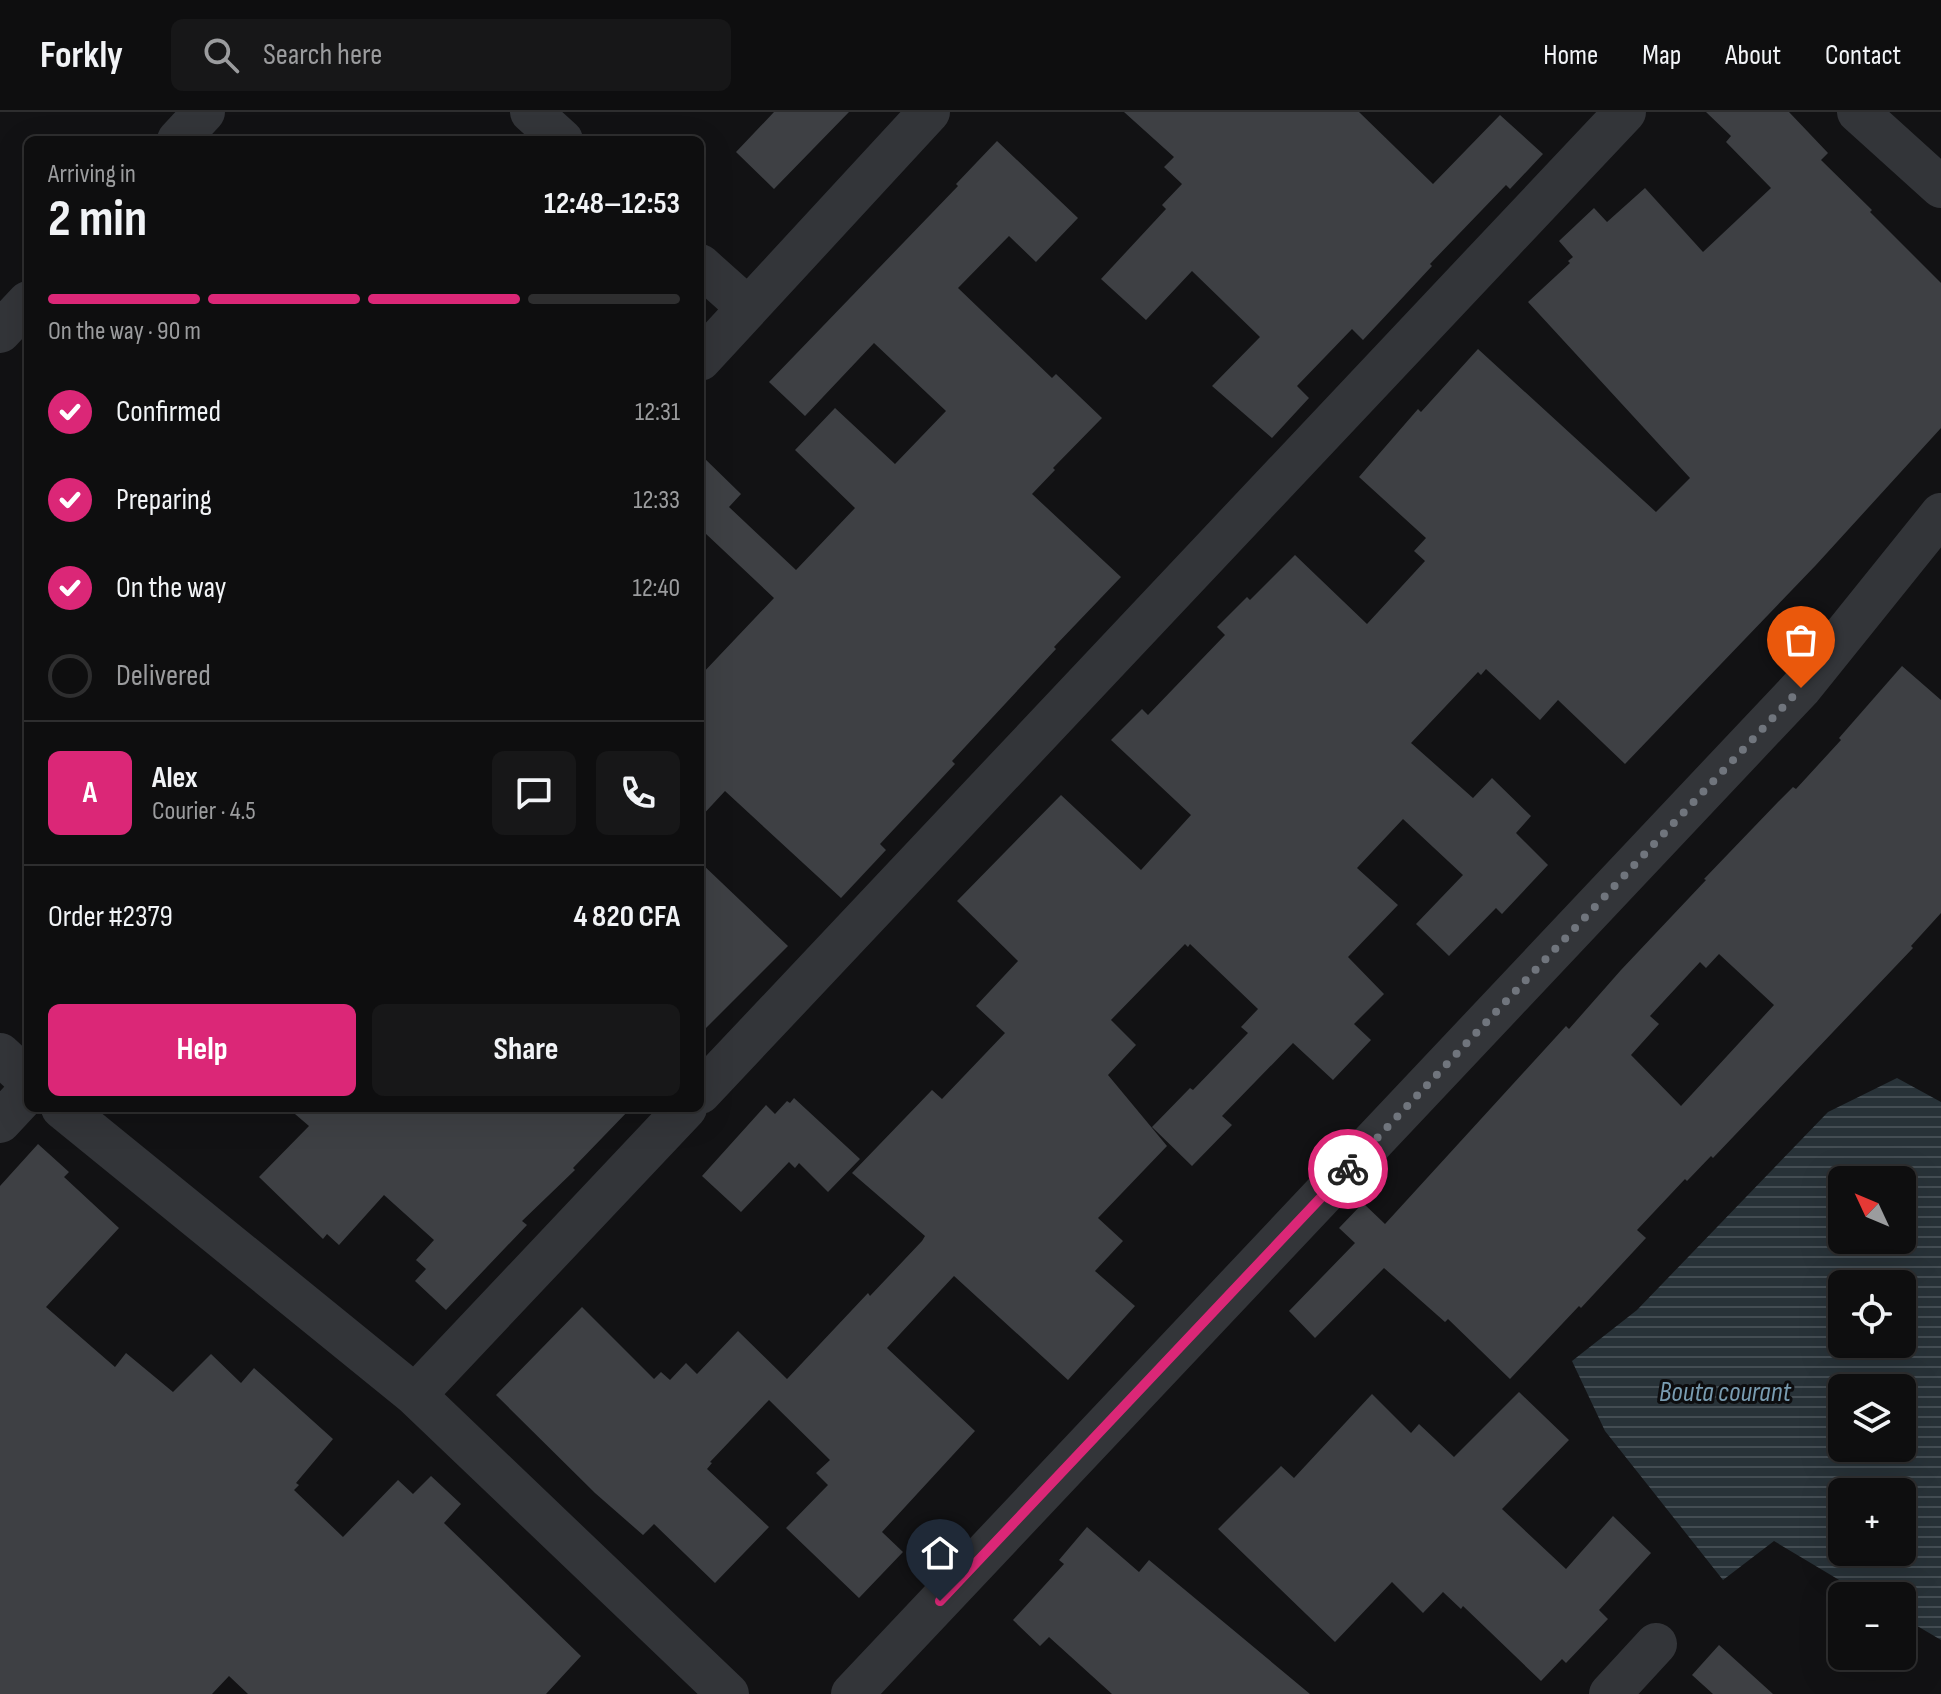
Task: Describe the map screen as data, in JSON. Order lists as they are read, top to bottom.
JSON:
{
  "water": ["Bouta courant"],
  "north": "top left",
  "page": {
    "header": "Forkly",
    "search": "Search here",
    "nav": [
      "Home",
      "Map",
      "About",
      "Contact"
    ],
    "heading": ["2 min", "Arriving in", "12:48–12:53"],
    "panel": [
      "Alex",
      "Courier · 4.5",
      "Order #2379",
      "4 820 CFA"
    ],
    "bar": "On the way · 90 m",
    "list": [
      ["Confirmed", "12:31"],
      ["Preparing", "12:33"],
      ["On the way", "12:40"],
      "Delivered"
    ],
    "round": "A",
    "buttons": ["Help", "Share"],
    "map_buttons": ["+", "−"]
  }
}
